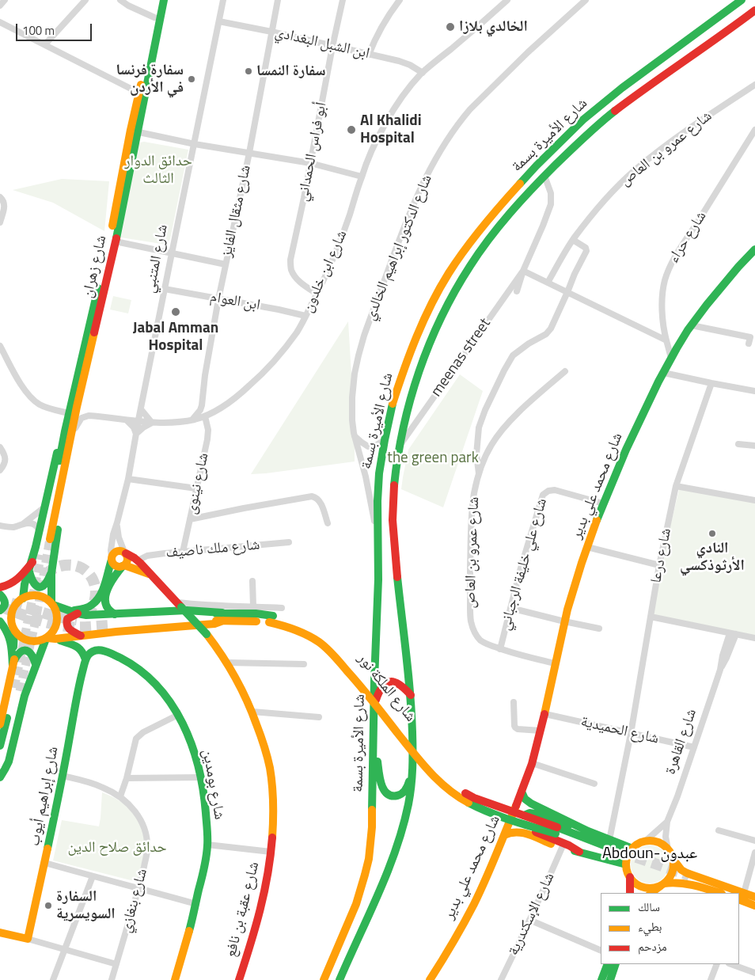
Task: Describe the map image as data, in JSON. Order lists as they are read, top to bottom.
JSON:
{
  "streets": {
    "main road": [
      "شارع الأميرة بسمة",
      "شارع المتنبي",
      "شارع زهران",
      "شارع محمد علي بدير",
      "شارع الملكة نور",
      "شارع بومدين",
      "شارع إبراهيم أيوب",
      "شارع عقبة بن نافع"
    ],
    "street": [
      "ابن الشبل البغدادي",
      "شارع عمرو بن العاص",
      "أبو فراس الحمداني",
      "شارع مثقال الفايز",
      "شارع حراء",
      "شارع الدكتور إبراهيم الخالدي",
      "شارع ابن خلدون",
      "ابن العوام",
      "meenas street",
      "شارع نينوى",
      "شارع ملك ناصيف",
      "شارع درعا",
      "شارع علي خليفة الرجباني",
      "شارع الحميدية",
      "شارع القاهرة",
      "شارع بنغازي",
      "شارع الإسكندرية"
    ]
  },
  "crossings": [
    ["ابن الشبل البغدادي", "أبو فراس الحمداني"],
    ["ابن الشبل البغدادي", "شارع مثقال الفايز"],
    ["ابن الشبل البغدادي", "شارع المتنبي"],
    ["ابن الشبل البغدادي", "شارع ابن خلدون"],
    ["شارع الأميرة بسمة", "شارع الدكتور إبراهيم الخالدي"],
    ["شارع الأميرة بسمة", "meenas street"],
    ["شارع عمرو بن العاص", "شارع محمد علي بدير"],
    ["شارع عمرو بن العاص", "شارع علي خليفة الرجباني"],
    ["أبو فراس الحمداني", "شارع ابن خلدون"],
    ["شارع مثقال الفايز", "شارع ابن خلدون"],
    ["شارع مثقال الفايز", "ابن العوام"],
    ["شارع حراء", "شارع محمد علي بدير"],
    ["شارع المتنبي", "شارع ابن خلدون"],
    ["شارع المتنبي", "ابن العوام"],
    ["شارع المتنبي", "شارع عقبة بن نافع"],
    ["شارع زهران", "شارع ابن خلدون"],
    ["شارع ابن خلدون", "ابن العوام"],
    ["شارع ابن خلدون", "شارع نينوى"],
    ["شارع نينوى", "شارع ملك ناصيف"],
    ["شارع محمد علي بدير", "شارع علي خليفة الرجباني"],
    ["شارع محمد علي بدير", "شارع الحميدية"],
    ["شارع ملك ناصيف", "شارع عقبة بن نافع"],
    ["شارع درعا", "شارع الحميدية"],
    ["شارع الحميدية", "شارع القاهرة"],
    ["شارع بومدين", "شارع إبراهيم أيوب"],
    ["شارع إبراهيم أيوب", "شارع بنغازي"]
  ],
  "districts": ["Abdoun-عبدون"],
  "parks": ["حدائق الدوار الثالث", "the green park", "حدائق صلاح الدين"],
  "places": [
    "الخالدي بلازا",
    "سفارة النمسا",
    "سفارة فرنسا في الأردن",
    "Al Khalidi Hospital",
    "Jabal Amman Hospital",
    "النادي الأرثوذكسي",
    "السفارة السويسرية"
  ],
  "legend": ["سالك", "بطيء", "مزدحم"],
  "scale_bar": "100 m"
}
